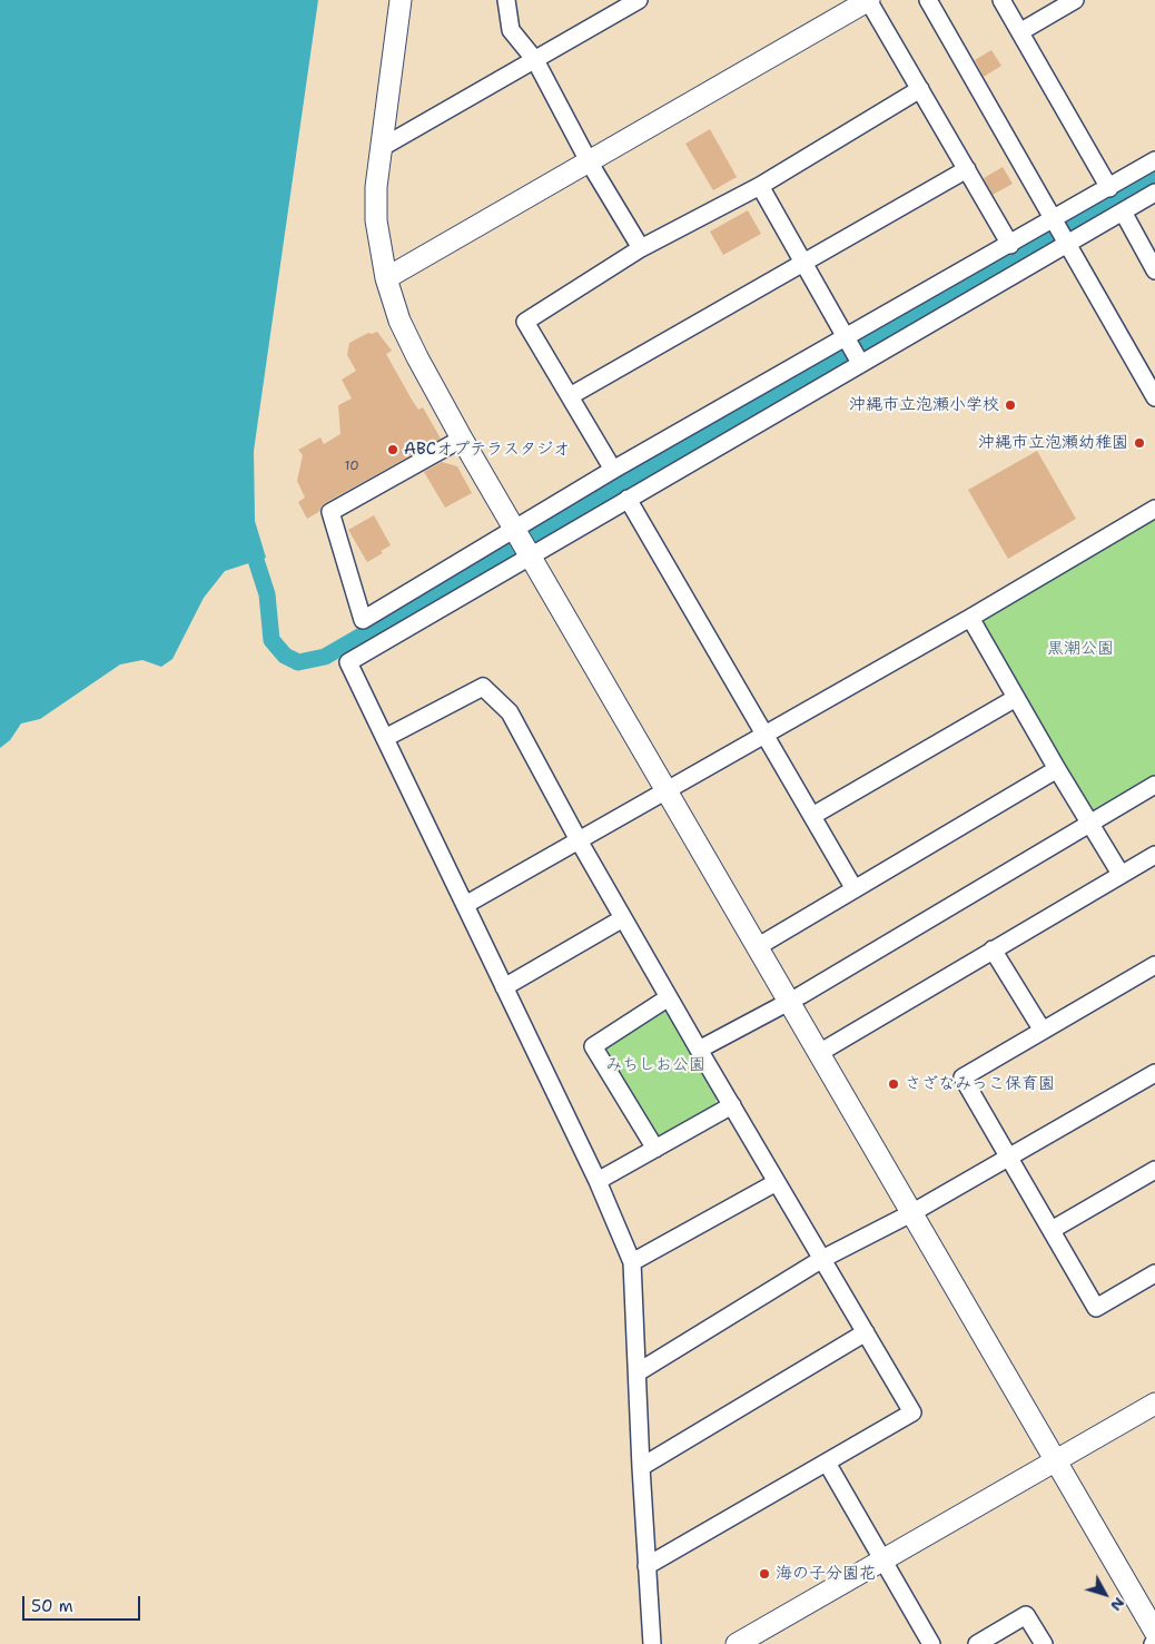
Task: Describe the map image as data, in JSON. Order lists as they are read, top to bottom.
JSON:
{
  "parks": ["黒潮公園", "みちしお公園"],
  "places": [
    "沖縄市立泡瀬小学校",
    "沖縄市立泡瀬幼稚園",
    "ABCオプテラスタジオ",
    "さざなみっこ保育園",
    "海の子分園花"
  ],
  "house_numbers": ["10"],
  "scale_bar": "50 m",
  "north": "bottom right"
}
